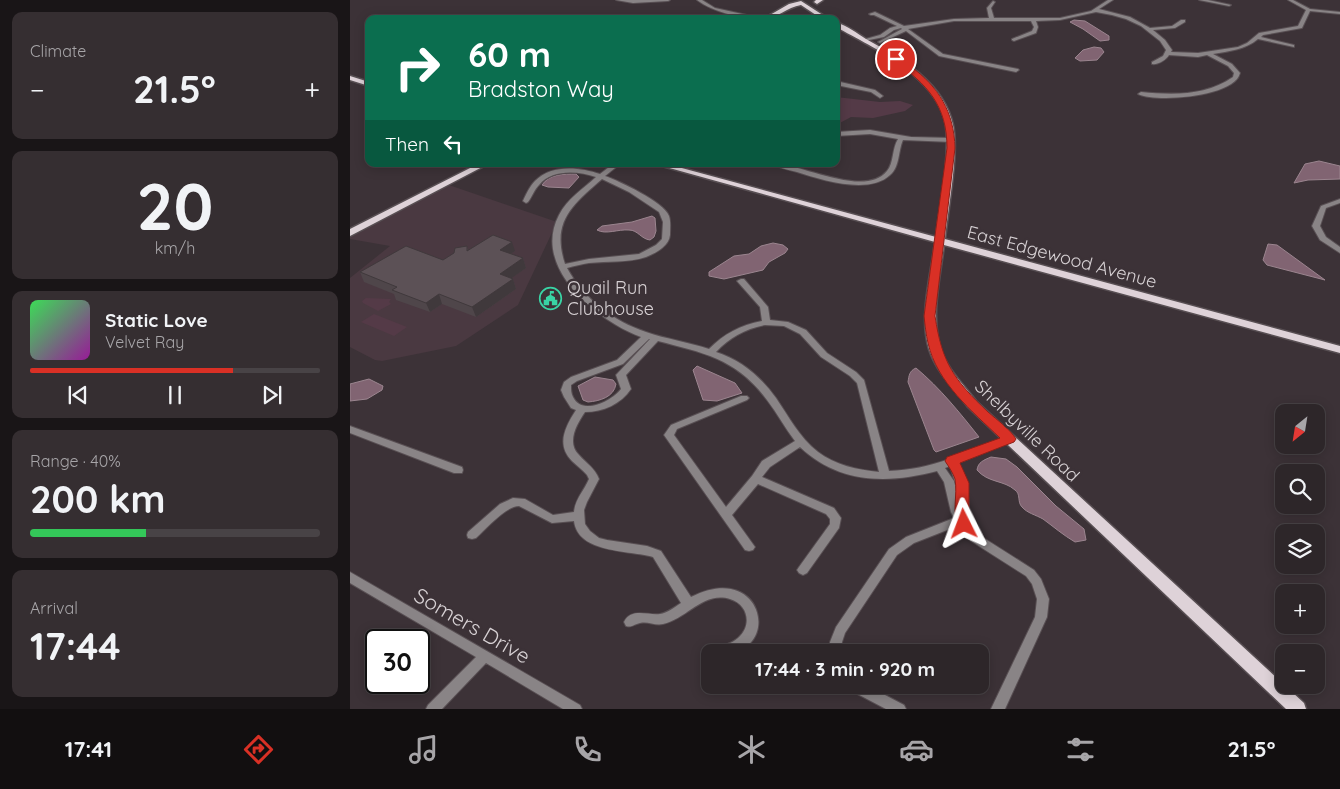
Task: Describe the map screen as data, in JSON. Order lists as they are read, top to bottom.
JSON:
{
  "streets": {
    "main road": ["East Edgewood Avenue", "Shelbyville Road"],
    "street": ["Somers Drive"]
  },
  "crossings": [
    ["East Edgewood Avenue", "Shelbyville Road"]
  ],
  "places": {
    "public building": ["Quail Run Clubhouse"]
  },
  "north": "bottom left",
  "page": {
    "tile": [
      "Climate",
      ["20", "km/h"],
      ["Range · 40%", "200 km"],
      ["Arrival", "17:44"]
    ],
    "turn": ["60 m", "Bradston Way"],
    "heat": ["−", "21.5°", "+"],
    "then": "Then",
    "song": ["Static Love", "Velvet Ray"],
    "map_buttons": ["+", "−"],
    "limit": "30",
    "trip": "17:44 · 3 min · 920 m",
    "tabs": ["17:41", "21.5°"]
  }
}
